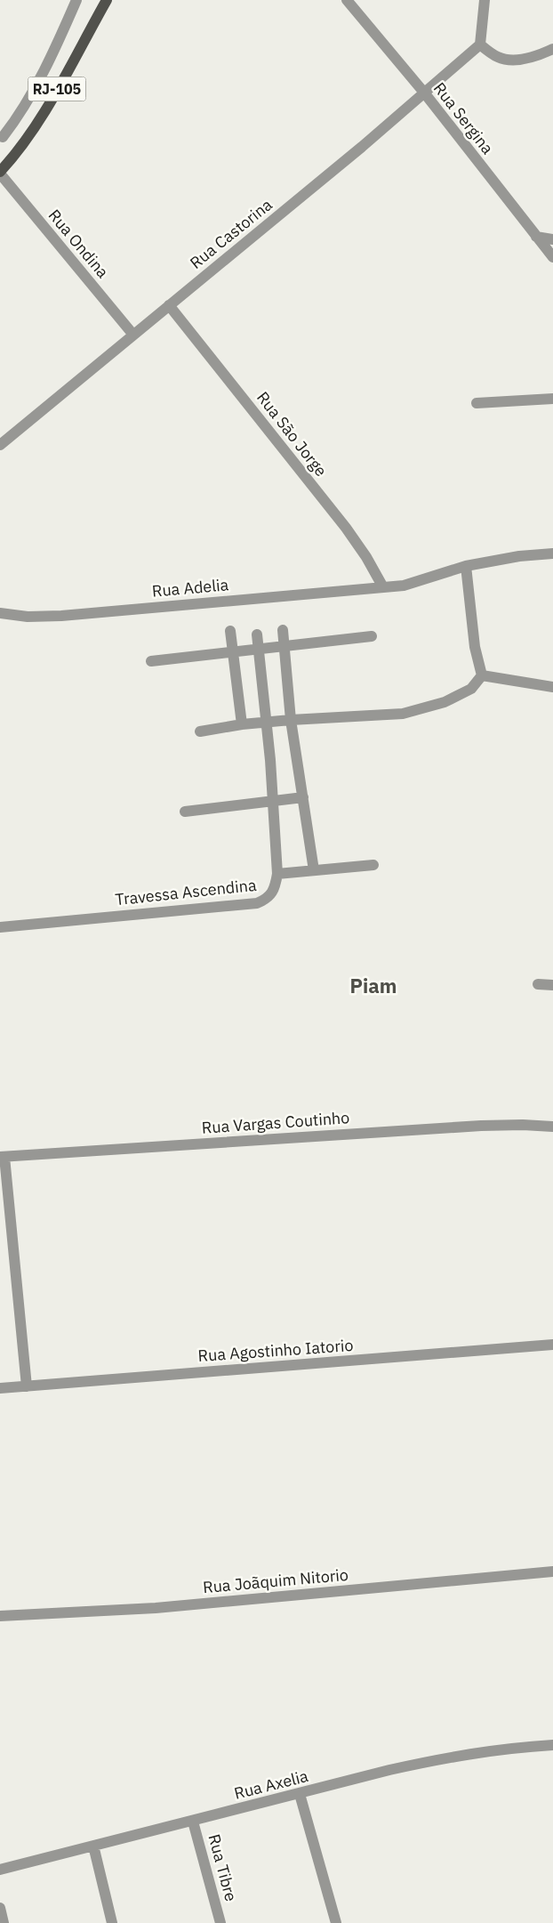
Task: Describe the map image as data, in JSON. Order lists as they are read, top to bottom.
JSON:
{
  "streets": {
    "main road": ["RJ-105"],
    "street": [
      "Rua Sergina",
      "Rua Castorina",
      "Rua Ondina",
      "Rua São Jorge",
      "Rua Adelia",
      "Travessa Ascendina",
      "Rua Vargas Coutinho",
      "Rua Agostinho Iatorio",
      "Rua Joãquim Nitorio",
      "Rua Axelia",
      "Rua Tibre"
    ]
  },
  "crossings": [
    ["RJ-105", "Rua Ondina"],
    ["Rua Sergina", "Rua Castorina"],
    ["Rua Castorina", "Rua Ondina"],
    ["Rua Castorina", "Rua São Jorge"],
    ["Rua São Jorge", "Rua Adelia"],
    ["Rua Axelia", "Rua Tibre"]
  ],
  "districts": ["Piam"]
}
